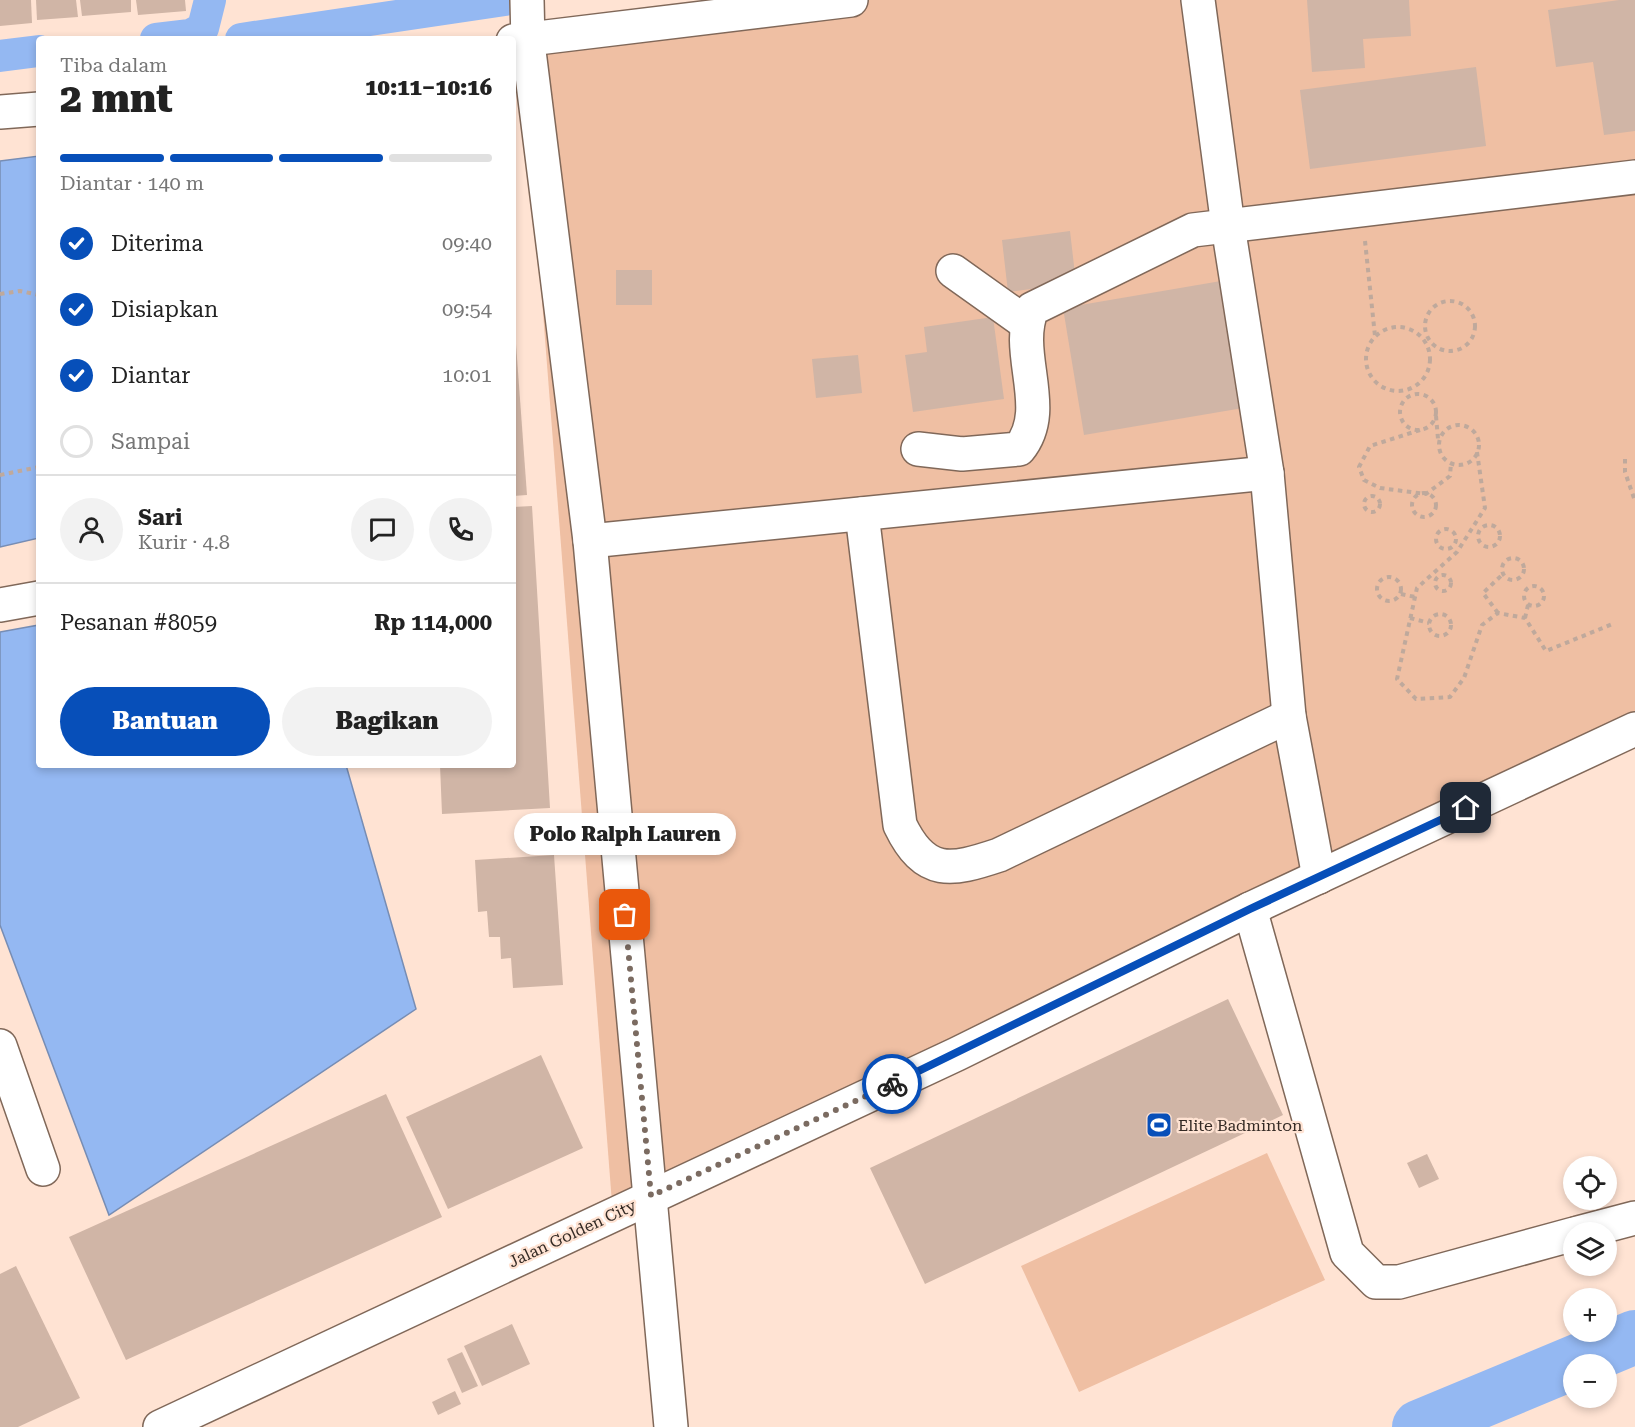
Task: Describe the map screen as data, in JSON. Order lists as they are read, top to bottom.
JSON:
{
  "streets": {
    "street": ["Jalan Golden City"]
  },
  "places": {
    "other": ["Polo Ralph Lauren"],
    "sports": ["Elite Badminton"]
  },
  "page": {
    "heading": ["2 mnt", "Tiba dalam", "10:11–10:16"],
    "panel": [
      "Sari",
      "Kurir · 4.8",
      "Pesanan #8059",
      "Rp 114,000"
    ],
    "bar": "Diantar · 140 m",
    "list": [
      ["Diterima", "09:40"],
      ["Disiapkan", "09:54"],
      ["Diantar", "10:01"],
      "Sampai"
    ],
    "buttons": ["Bantuan", "Bagikan"],
    "bubble": "Polo Ralph Lauren",
    "map_buttons": ["+", "−"]
  }
}
